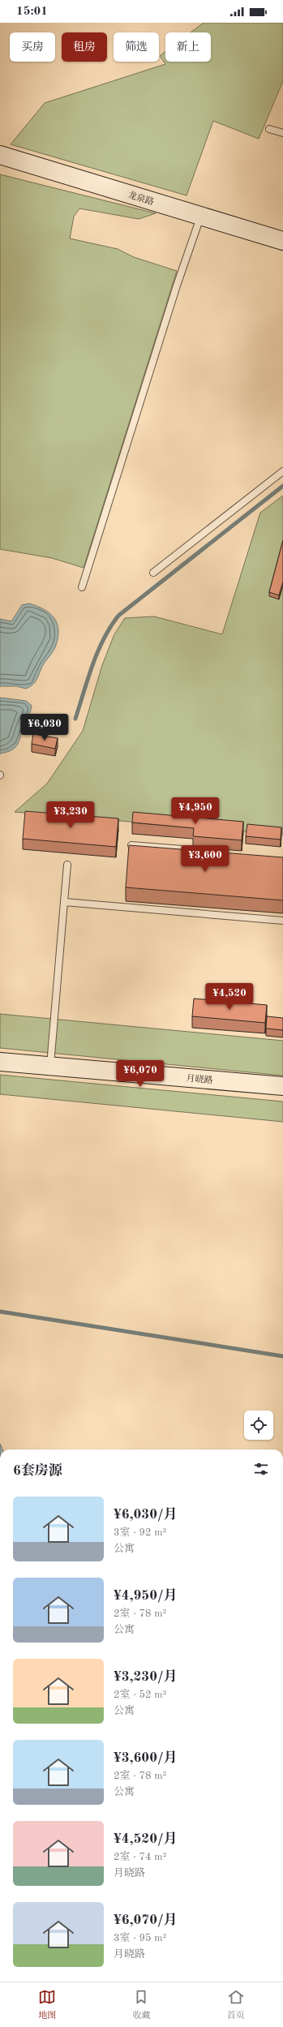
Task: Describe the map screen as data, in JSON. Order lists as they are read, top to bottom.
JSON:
{
  "streets": {
    "street": ["龙泉路", "月晓路"]
  },
  "page": {
    "status": "15:01",
    "chip": [
      "买房",
      "租房",
      "筛选",
      "新上"
    ],
    "price": [
      "¥6,030",
      "¥4,950",
      "¥3,230",
      "¥3,600",
      "¥4,520",
      "¥6,070"
    ],
    "heading": "6套房源",
    "list": [
      {
        "name": "¥6,030/月",
        "note": "3室 · 92 m² · 公寓"
      },
      {
        "name": "¥4,950/月",
        "note": "2室 · 78 m² · 公寓"
      },
      {
        "name": "¥3,230/月",
        "note": "2室 · 52 m² · 公寓"
      },
      {
        "name": "¥3,600/月",
        "note": "2室 · 78 m² · 公寓"
      },
      {
        "name": "¥4,520/月",
        "note": "2室 · 74 m² · 月晓路"
      },
      {
        "name": "¥6,070/月",
        "note": "3室 · 95 m² · 月晓路"
      }
    ],
    "tabs": ["地图", "收藏", "首页"]
  }
}
